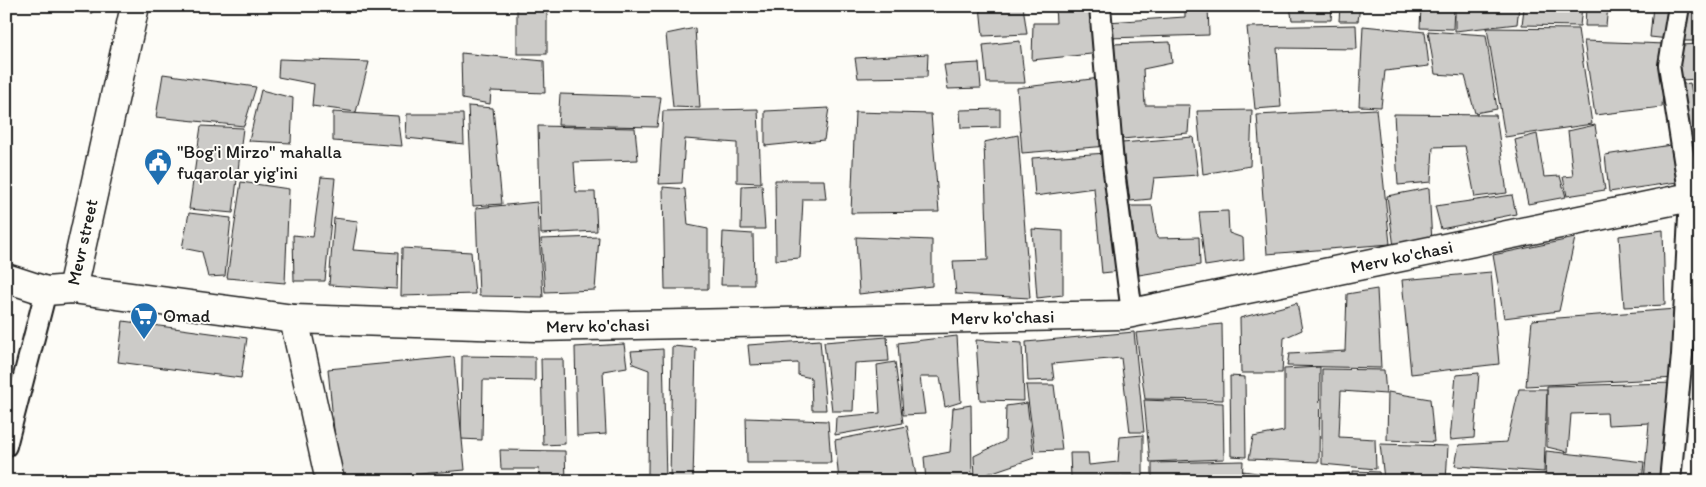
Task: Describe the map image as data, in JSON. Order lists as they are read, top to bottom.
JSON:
{
  "streets": {
    "street": ["Mevr street", "Merv ko'chasi"]
  },
  "crossings": [
    ["Mevr street", "Merv ko'chasi"]
  ],
  "places": {
    "public building": ["\"Bog'i Mirzo\" mahalla fuqarolar yig'ini"],
    "supermarket": ["Omad"]
  }
}
